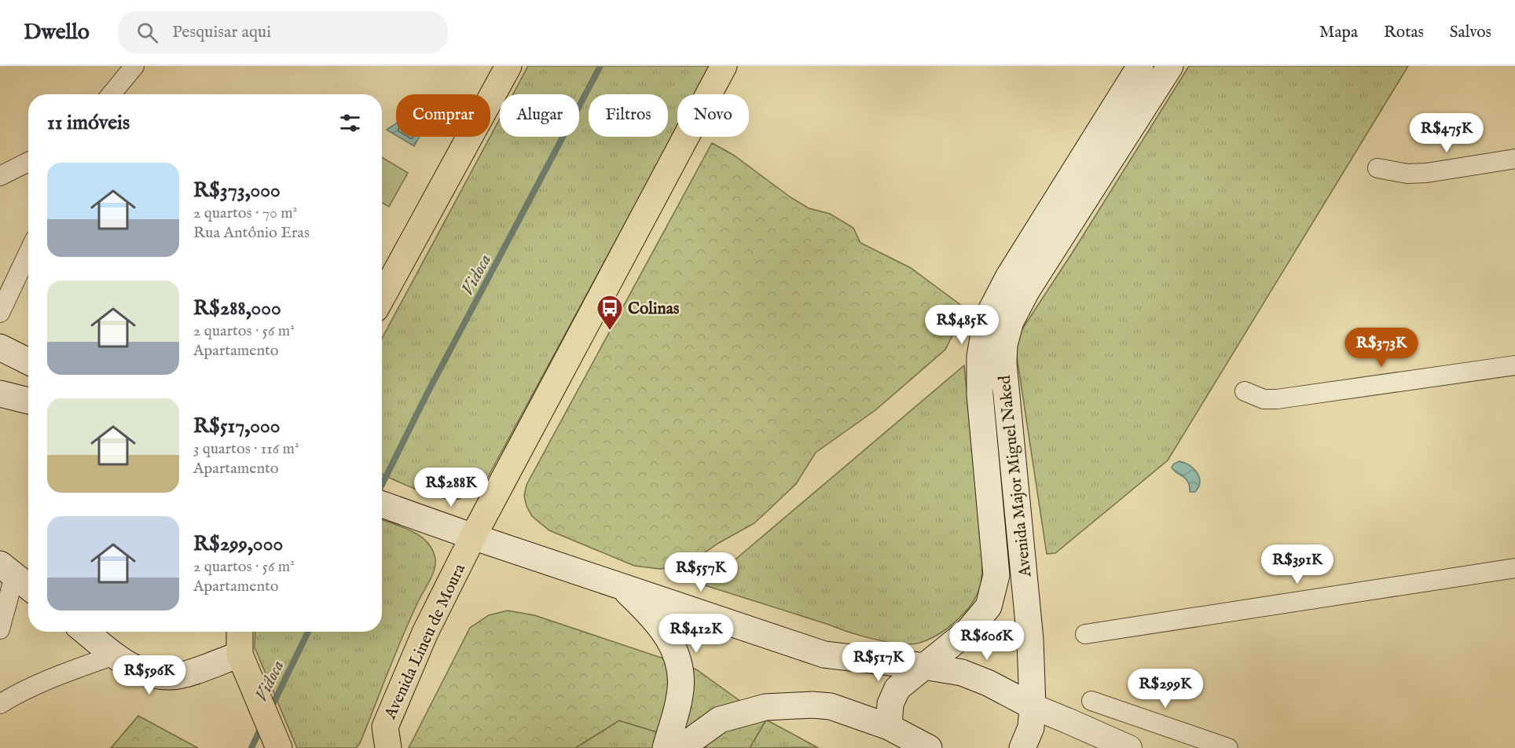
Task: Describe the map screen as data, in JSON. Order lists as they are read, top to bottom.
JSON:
{
  "streets": {
    "main road": ["Avenida Major Miguel Naked", "Avenida Lineu de Moura"]
  },
  "water": ["Vidoca"],
  "places": {
    "bus stop": ["Colinas"]
  },
  "page": {
    "header": "Dwello",
    "search": "Pesquisar aqui",
    "nav": ["Mapa", "Rotas", "Salvos"],
    "chip": [
      "Comprar",
      "Alugar",
      "Filtros",
      "Novo"
    ],
    "heading": "11 imóveis",
    "price": [
      "R$475K",
      "R$485K",
      "R$373K",
      "R$288K",
      "R$391K",
      "R$557K",
      "R$412K",
      "R$606K",
      "R$517K",
      "R$596K",
      "R$299K"
    ],
    "list": [
      {
        "name": "R$373,000",
        "note": "2 quartos · 70 m² · Rua Antônio Eras"
      },
      {
        "name": "R$288,000",
        "note": "2 quartos · 56 m² · Apartamento"
      },
      {
        "name": "R$517,000",
        "note": "3 quartos · 116 m² · Apartamento"
      },
      {
        "name": "R$299,000",
        "note": "2 quartos · 56 m² · Apartamento"
      }
    ]
  }
}
